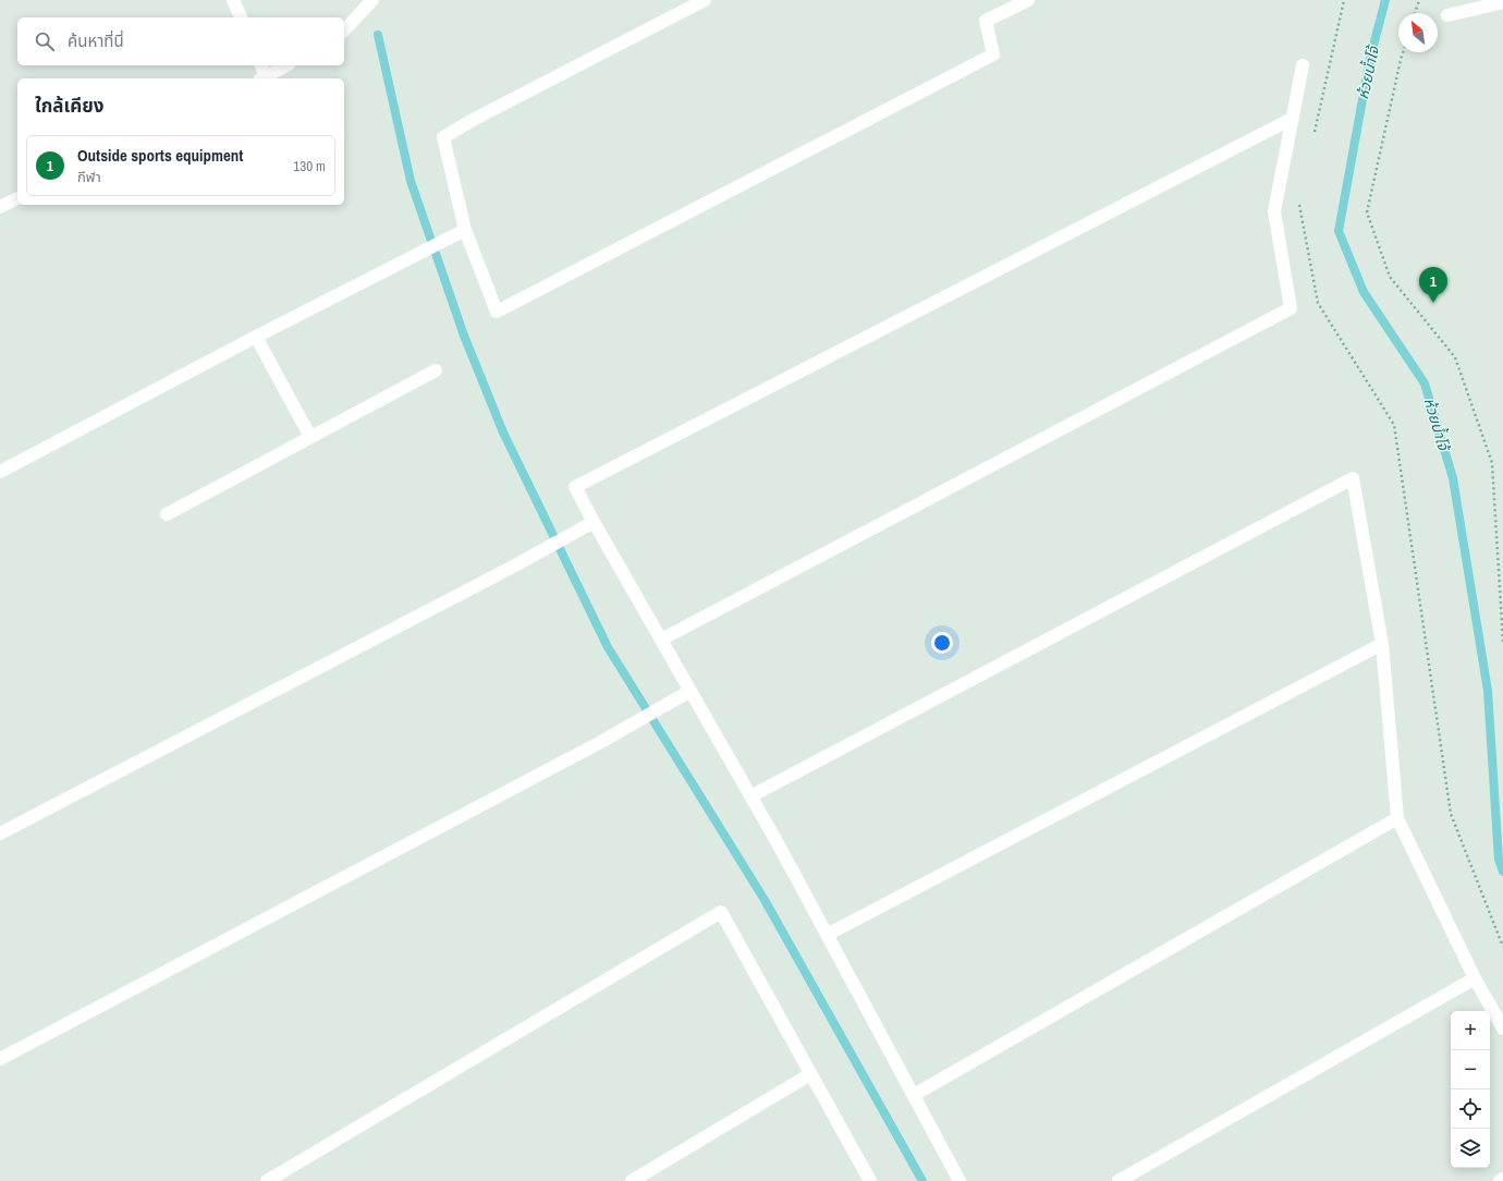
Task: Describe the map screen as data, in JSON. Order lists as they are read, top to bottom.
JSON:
{
  "water": ["ห้วยน้ำโจ้"],
  "north": "top left",
  "page": {
    "search": "ค้นหาที่นี่",
    "heading": "ใกล้เคียง",
    "list": [
      {
        "mark": "1",
        "name": "Outside sports equipment",
        "note": "กีฬา",
        "value": "130 m"
      }
    ],
    "pins": "1",
    "map_buttons": ["+", "−"]
  }
}
